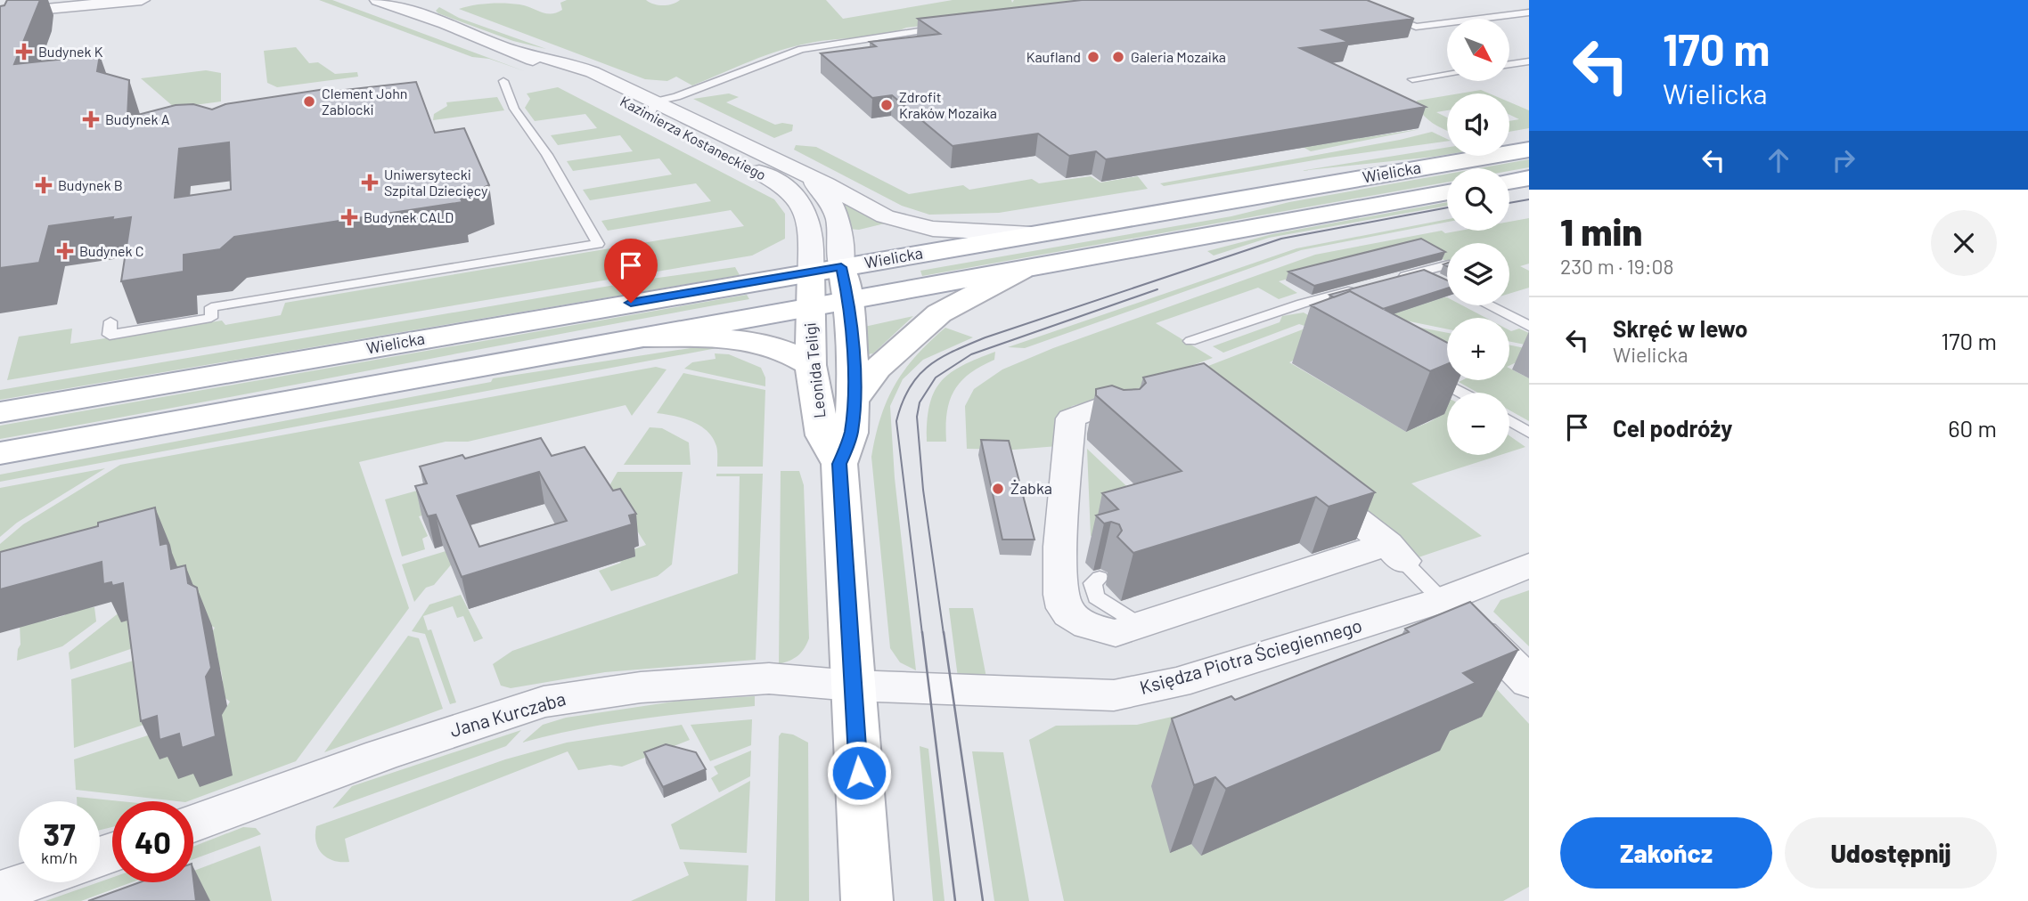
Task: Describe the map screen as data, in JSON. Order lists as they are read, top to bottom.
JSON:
{
  "streets": {
    "main road": ["Wielicka", "Leonida Teligi"],
    "street": ["Kazimierza Kostaneckiego", "Księdza Piotra Ściegiennego", "Jana Kurczaba"]
  },
  "crossings": [
    ["Kazimierza Kostaneckiego", "Wielicka"],
    ["Kazimierza Kostaneckiego", "Leonida Teligi"],
    ["Wielicka", "Leonida Teligi"],
    ["Leonida Teligi", "Księdza Piotra Ściegiennego"],
    ["Leonida Teligi", "Jana Kurczaba"],
    ["Księdza Piotra Ściegiennego", "Jana Kurczaba"]
  ],
  "places": {
    "health": [
      "Budynek K",
      "Budynek A",
      "Uniwersytecki Szpital Dziecięcy",
      "Budynek B",
      "Budynek CALD",
      "Budynek C"
    ],
    "other": [
      "Kaufland",
      "Galeria Mozaika",
      "Clement John Zablocki",
      "Zdrofit Kraków Mozaika",
      "Żabka"
    ]
  },
  "north": "bottom right",
  "page": {
    "turn": ["170 m", "Wielicka"],
    "map_buttons": ["+", "−"],
    "heading": ["1 min", "230 m · 19:08"],
    "list": [
      {
        "name": "Skręć w lewo",
        "note": "Wielicka",
        "value": "170 m"
      },
      {
        "name": "Cel podróży",
        "value": "60 m"
      }
    ],
    "speed": "37 km/h",
    "limit": "40",
    "buttons": ["Zakończ", "Udostępnij"]
  }
}
